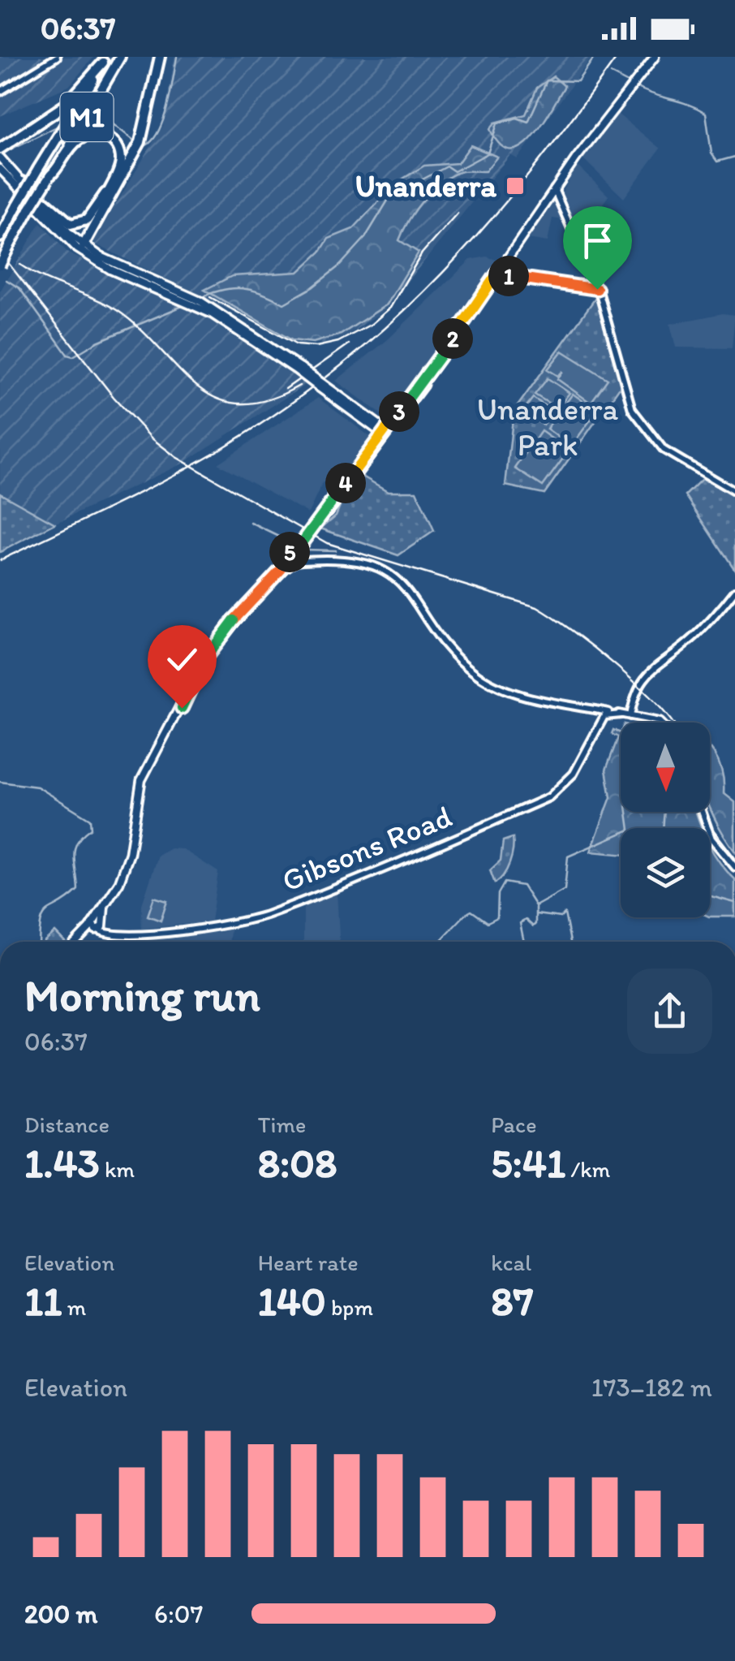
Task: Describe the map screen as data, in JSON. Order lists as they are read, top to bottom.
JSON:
{
  "streets": {
    "highway": ["M1"],
    "main road": ["Gibsons Road"]
  },
  "parks": ["Unanderra Park"],
  "places": {
    "transit": ["Unanderra"]
  },
  "north": "bottom",
  "page": {
    "status": "06:37",
    "pins": [
      "1",
      "2",
      "3",
      "4",
      "5"
    ],
    "heading": ["Morning run", "06:37"],
    "stats": [
      ["Distance", "1.43 km"],
      ["Time", "8:08"],
      ["Pace", "5:41 /km"],
      ["Elevation", "11 m"],
      ["Heart rate", "140 bpm"],
      ["kcal", "87"]
    ],
    "chart": ["Elevation", "173–182 m"],
    "list": [
      {
        "name": "200 m",
        "note": "6:07"
      }
    ]
  }
}
